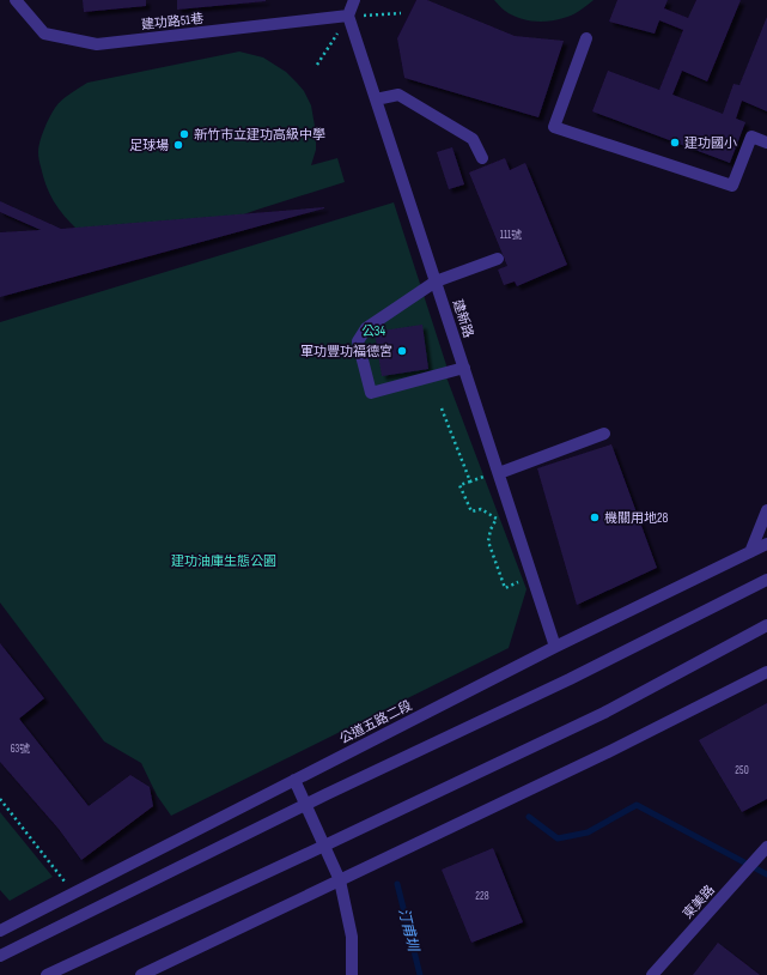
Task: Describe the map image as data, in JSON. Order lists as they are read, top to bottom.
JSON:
{
  "streets": {
    "street": [
      "建功路51巷",
      "建新路",
      "公道五路二段",
      "東美路"
    ]
  },
  "crossings": [
    ["建功路51巷", "建新路"],
    ["建新路", "公道五路二段"]
  ],
  "water": ["汀甫圳"],
  "parks": ["公34", "建功油庫生態公園"],
  "places": [
    "新竹市立建功高級中學",
    "建功國小",
    "足球場",
    "軍功豐功福德宮",
    "機關用地28"
  ],
  "house_numbers": [
    "111號",
    "63號",
    "250",
    "228"
  ]
}
